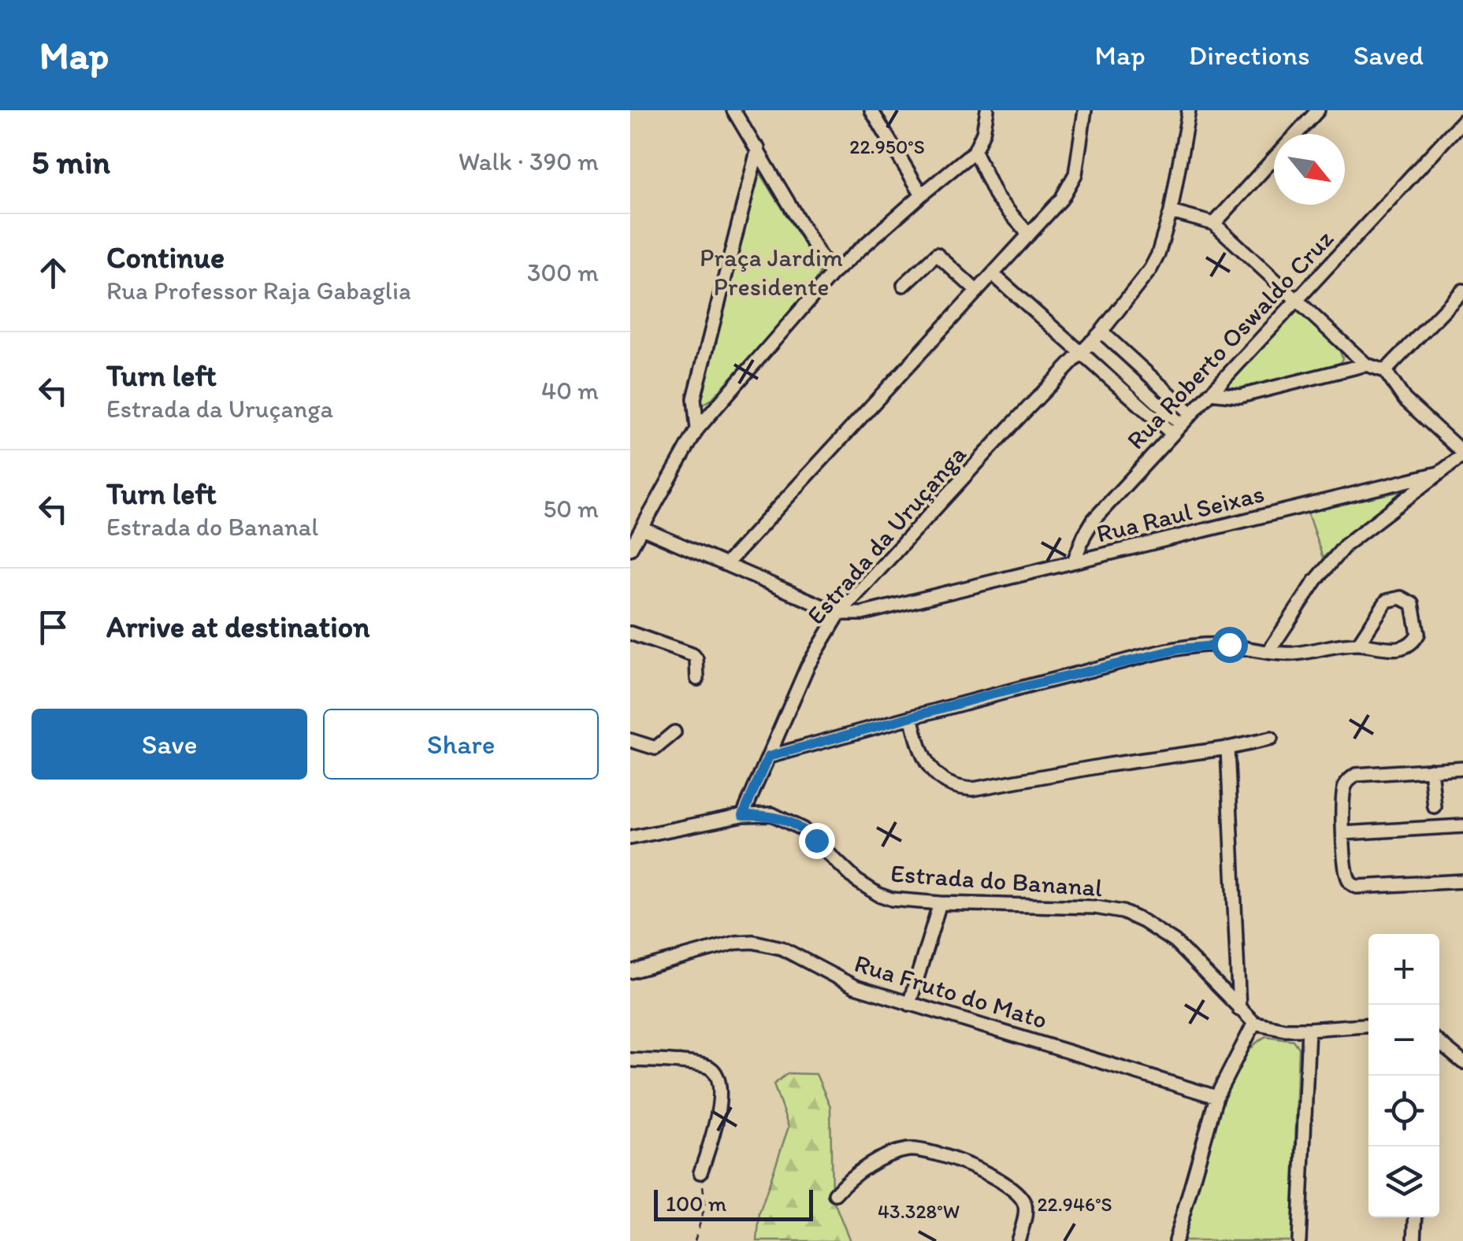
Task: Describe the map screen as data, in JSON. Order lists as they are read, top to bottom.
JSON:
{
  "streets": {
    "street": [
      "Rua Roberto Oswaldo Cruz",
      "Rua Raul Seixas",
      "Estrada da Uruçanga",
      "Estrada do Bananal",
      "Rua Fruto do Mato"
    ]
  },
  "crossings": [
    ["Rua Roberto Oswaldo Cruz", "Rua Raul Seixas"],
    ["Rua Raul Seixas", "Estrada da Uruçanga"],
    ["Estrada da Uruçanga", "Estrada do Bananal"]
  ],
  "parks": ["Praça Jardim Presidente"],
  "scale_bar": "100 m",
  "north": "bottom right",
  "page": {
    "header": "Map",
    "nav": ["Map", "Directions", "Saved"],
    "heading": ["5 min", "Walk · 390 m"],
    "list": [
      ["Continue", "Rua Professor Raja Gabaglia", "300 m"],
      ["Turn left", "Estrada da Uruçanga", "40 m"],
      ["Turn left", "Estrada do Bananal", "50 m"],
      "Arrive at destination"
    ],
    "buttons": ["Save", "Share"],
    "map_buttons": ["+", "−"],
    "scale": "100 m"
  },
  "coordinates": ["22.950°S", "22.946°S", "43.328°W"]
}
